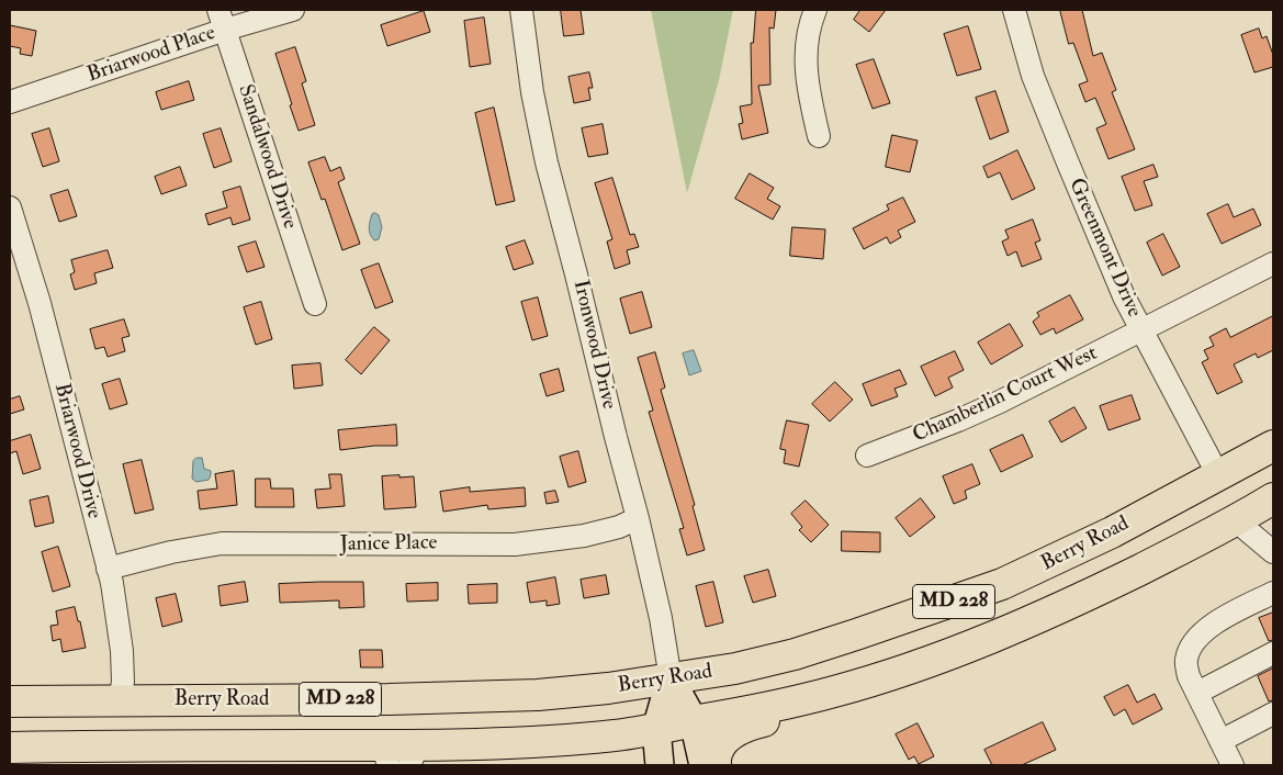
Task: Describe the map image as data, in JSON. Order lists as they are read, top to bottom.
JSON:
{
  "streets": {
    "highway": ["Berry Road", "MD 228"],
    "street": [
      "Briarwood Place",
      "Sandalwood Drive",
      "Greenmont Drive",
      "Ironwood Drive",
      "Chamberlin Court West",
      "Briarwood Drive",
      "Janice Place"
    ]
  },
  "crossings": [
    ["Briarwood Place", "Sandalwood Drive"],
    ["Greenmont Drive", "Chamberlin Court West"],
    ["Greenmont Drive", "Berry Road"],
    ["Ironwood Drive", "Janice Place"],
    ["Ironwood Drive", "Berry Road"],
    ["Briarwood Drive", "Janice Place"],
    ["Briarwood Drive", "Berry Road"]
  ]
}
